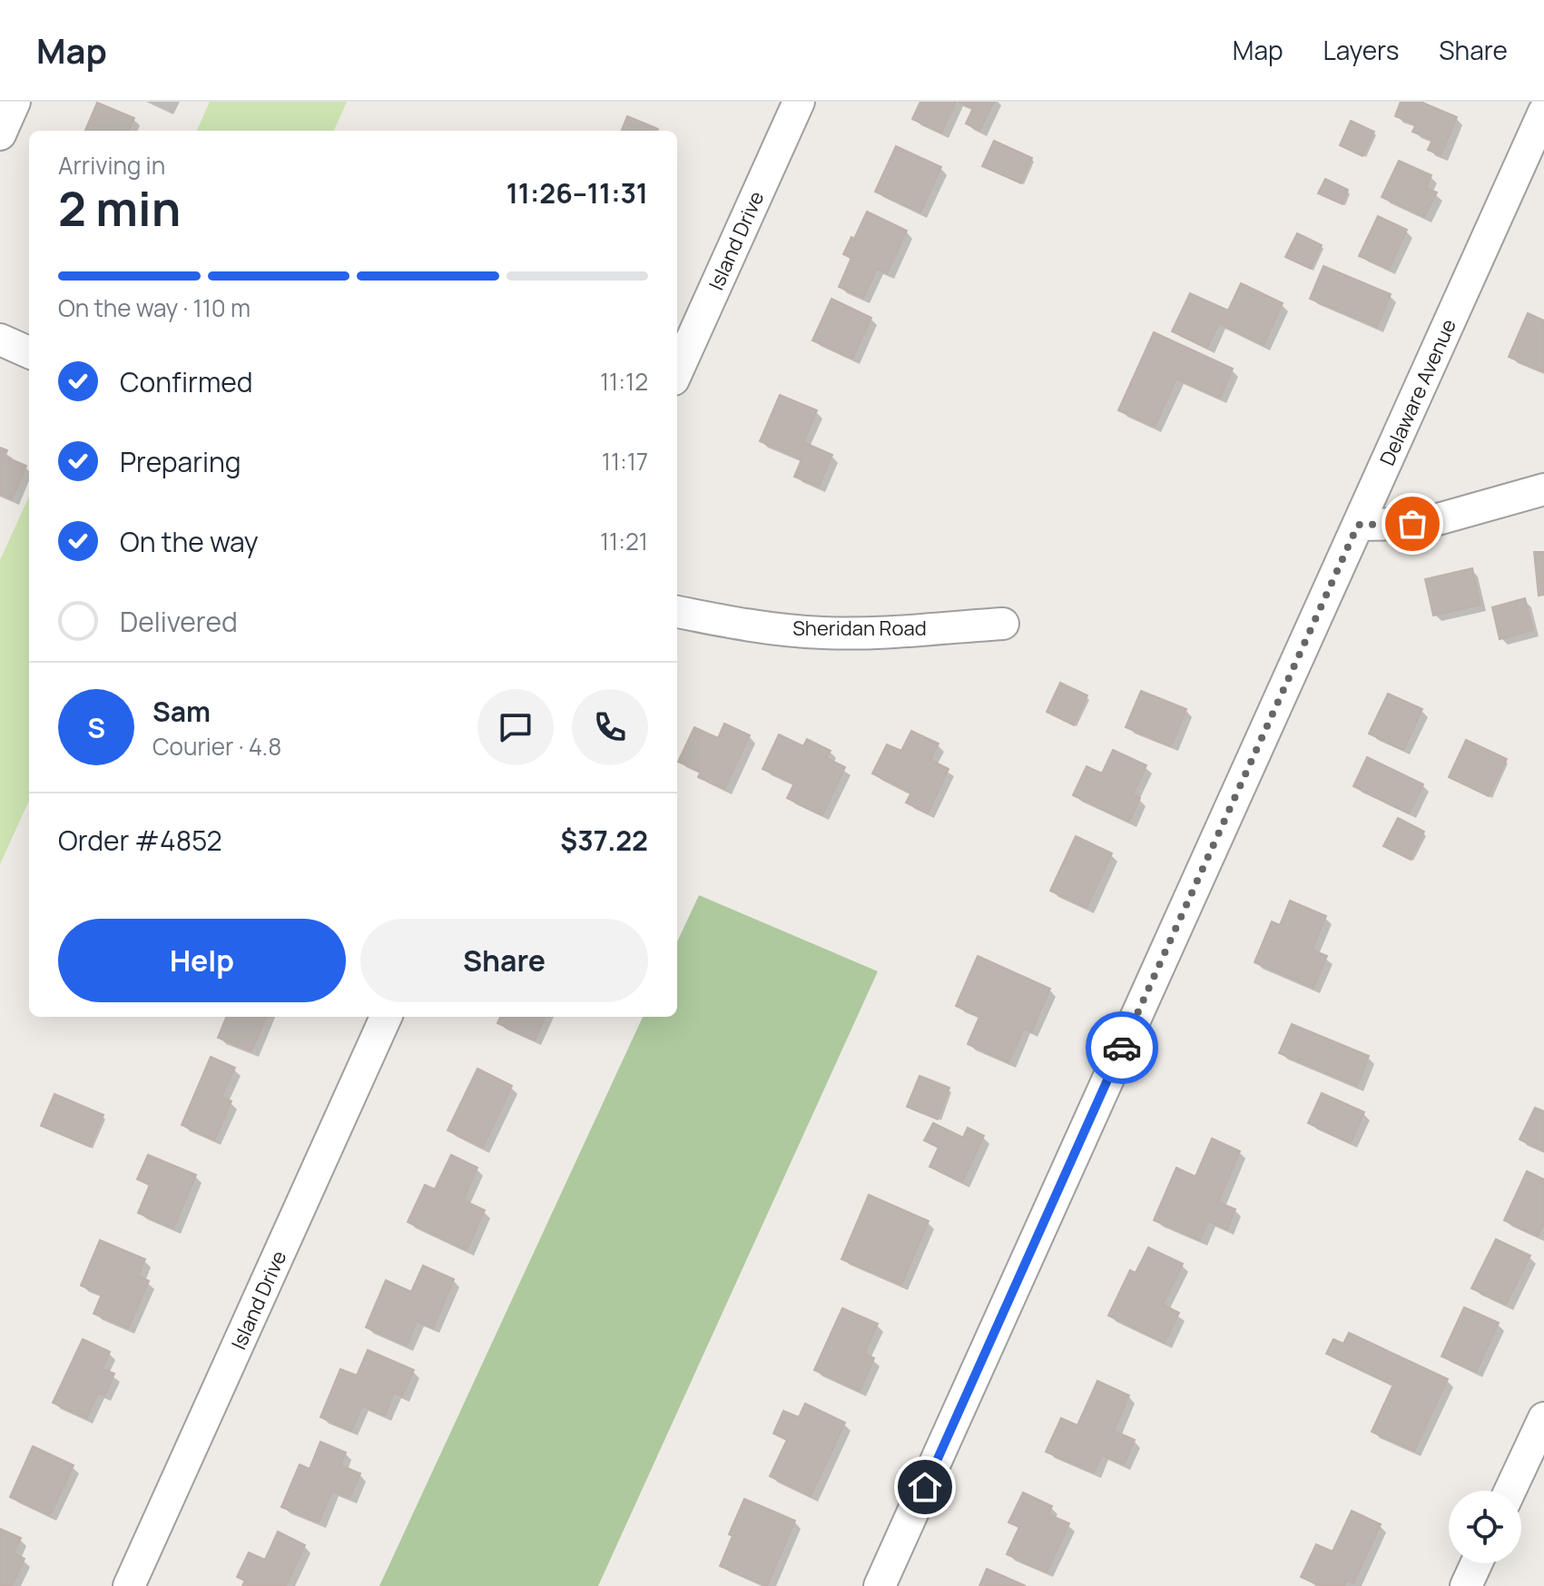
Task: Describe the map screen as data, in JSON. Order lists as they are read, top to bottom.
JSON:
{
  "streets": {
    "street": ["Island Drive", "Delaware Avenue", "Sheridan Road"]
  },
  "page": {
    "header": "Map",
    "nav": ["Map", "Layers", "Share"],
    "heading": ["2 min", "Arriving in", "11:26–11:31"],
    "panel": [
      "Sam",
      "Courier · 4.8",
      "Order #4852",
      "$37.22"
    ],
    "bar": "On the way · 110 m",
    "list": [
      ["Confirmed", "11:12"],
      ["Preparing", "11:17"],
      ["On the way", "11:21"],
      "Delivered"
    ],
    "round": "S",
    "buttons": ["Help", "Share"]
  }
}
